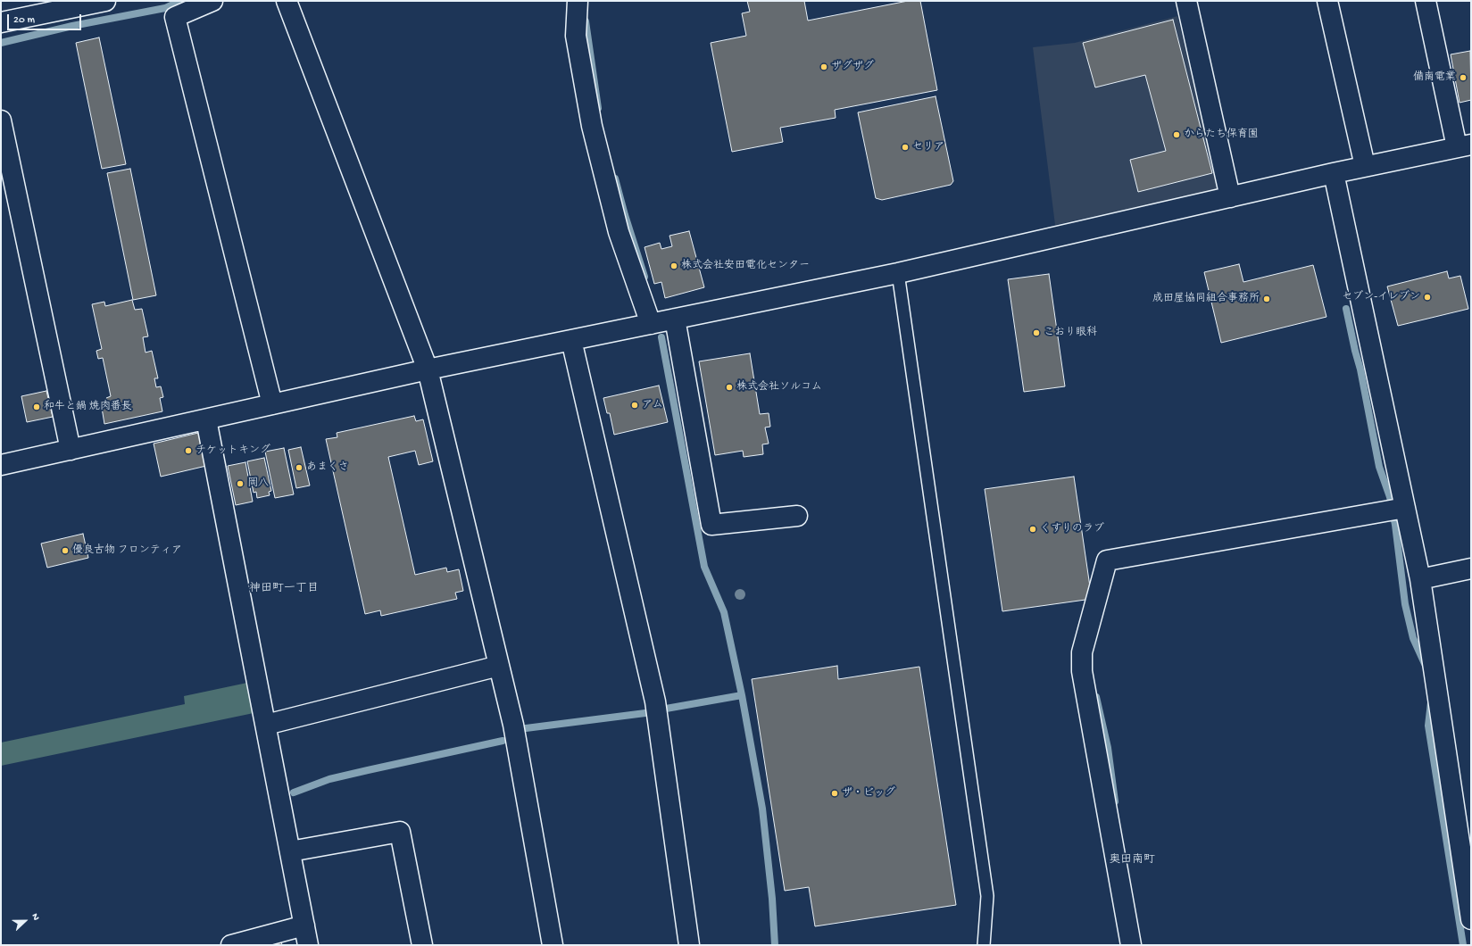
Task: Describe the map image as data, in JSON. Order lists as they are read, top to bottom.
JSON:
{
  "districts": ["神田町一丁目", "奥田南町"],
  "places": [
    "ザグザグ",
    "備南電業",
    "からたち保育園",
    "セリア",
    "株式会社安田電化センター",
    "セブン-イレブン",
    "成田屋協同組合事務所",
    "こおり眼科",
    "株式会社ソルコム",
    "アム",
    "和牛と鍋 焼肉番長",
    "チケットキング",
    "あまくさ",
    "岡八",
    "くすりのラブ",
    "優良古物 フロンティア",
    "ザ・ビッグ"
  ],
  "scale_bar": "20 m",
  "north": "right"
}
